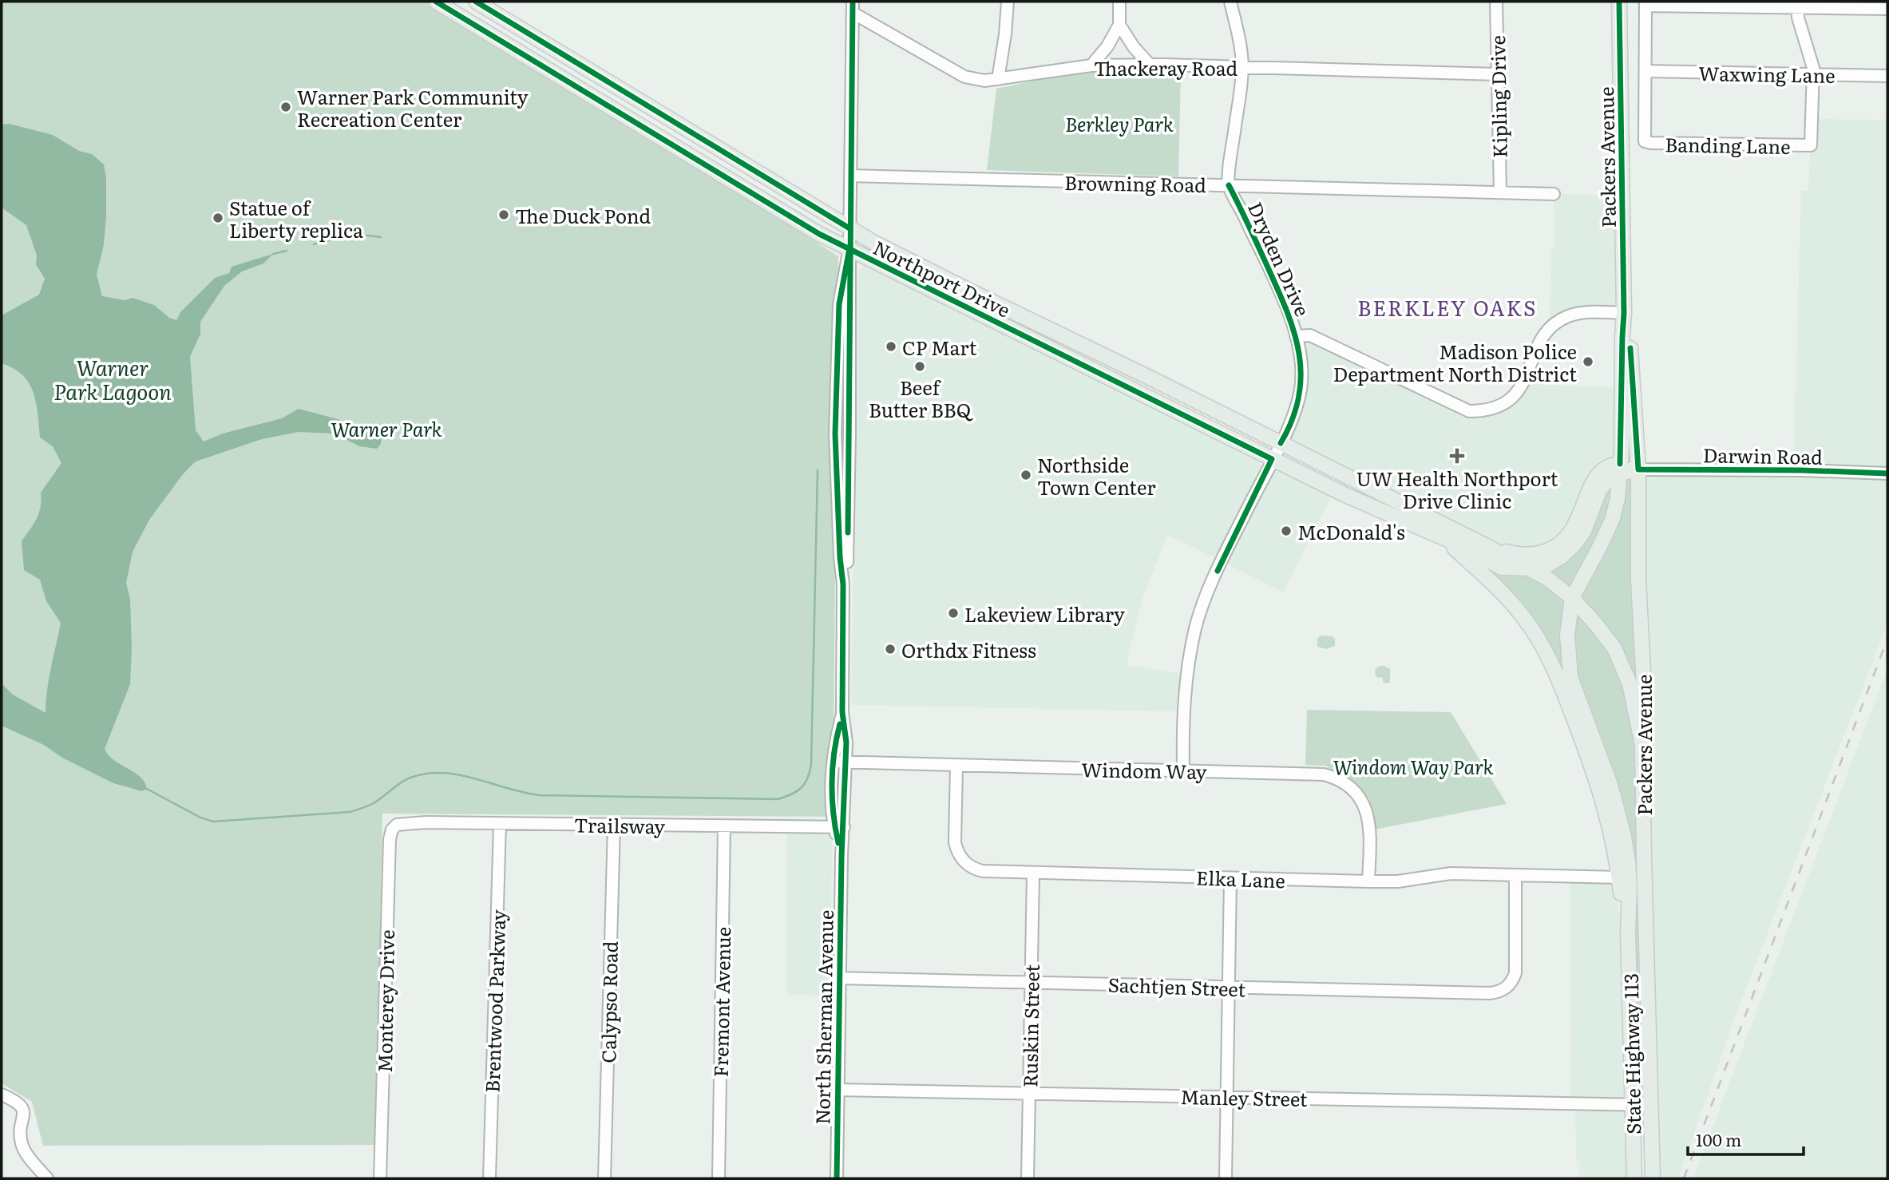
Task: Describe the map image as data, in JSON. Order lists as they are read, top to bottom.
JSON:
{
  "streets": {
    "main road": [
      "Packers Avenue",
      "Northport Drive",
      "Darwin Road",
      "State Highway 113"
    ],
    "street": [
      "Thackeray Road",
      "Waxwing Lane",
      "Kipling Drive",
      "Banding Lane",
      "Browning Road",
      "Dryden Drive",
      "Windom Way",
      "Trailsway",
      "Elka Lane",
      "Sachtjen Street",
      "Monterey Drive",
      "Brentwood Parkway",
      "Calypso Road",
      "Fremont Avenue",
      "North Sherman Avenue",
      "Ruskin Street",
      "Manley Street"
    ]
  },
  "crossings": [
    ["Thackeray Road", "Kipling Drive"],
    ["Thackeray Road", "Dryden Drive"],
    ["Thackeray Road", "North Sherman Avenue"],
    ["Waxwing Lane", "Banding Lane"],
    ["Kipling Drive", "Browning Road"],
    ["Packers Avenue", "Darwin Road"],
    ["Packers Avenue", "State Highway 113"],
    ["Packers Avenue", "Manley Street"],
    ["Browning Road", "Dryden Drive"],
    ["Browning Road", "North Sherman Avenue"],
    ["Dryden Drive", "Northport Drive"],
    ["Dryden Drive", "Windom Way"],
    ["Northport Drive", "Darwin Road"],
    ["Northport Drive", "North Sherman Avenue"],
    ["Windom Way", "Elka Lane"],
    ["Windom Way", "North Sherman Avenue"],
    ["Trailsway", "Monterey Drive"],
    ["Trailsway", "Brentwood Parkway"],
    ["Trailsway", "Calypso Road"],
    ["Trailsway", "Fremont Avenue"],
    ["Trailsway", "North Sherman Avenue"],
    ["Elka Lane", "Sachtjen Street"],
    ["Elka Lane", "Ruskin Street"],
    ["Sachtjen Street", "North Sherman Avenue"],
    ["Sachtjen Street", "Ruskin Street"],
    ["North Sherman Avenue", "Manley Street"],
    ["Ruskin Street", "Manley Street"],
    ["State Highway 113", "Manley Street"]
  ],
  "districts": ["BERKLEY OAKS"],
  "water": ["Warner Park Lagoon"],
  "parks": ["Berkley Park", "Warner Park", "Windom Way Park"],
  "places": {
    "other": [
      "Warner Park Community Recreation Center",
      "The Duck Pond",
      "Statue of Liberty replica",
      "CP Mart",
      "Madison Police Department North District",
      "Beef Butter BBQ",
      "Northside Town Center",
      "McDonald's",
      "Lakeview Library",
      "Orthdx Fitness"
    ],
    "health": ["UW Health Northport Drive Clinic"]
  },
  "scale_bar": "100 m"
}
